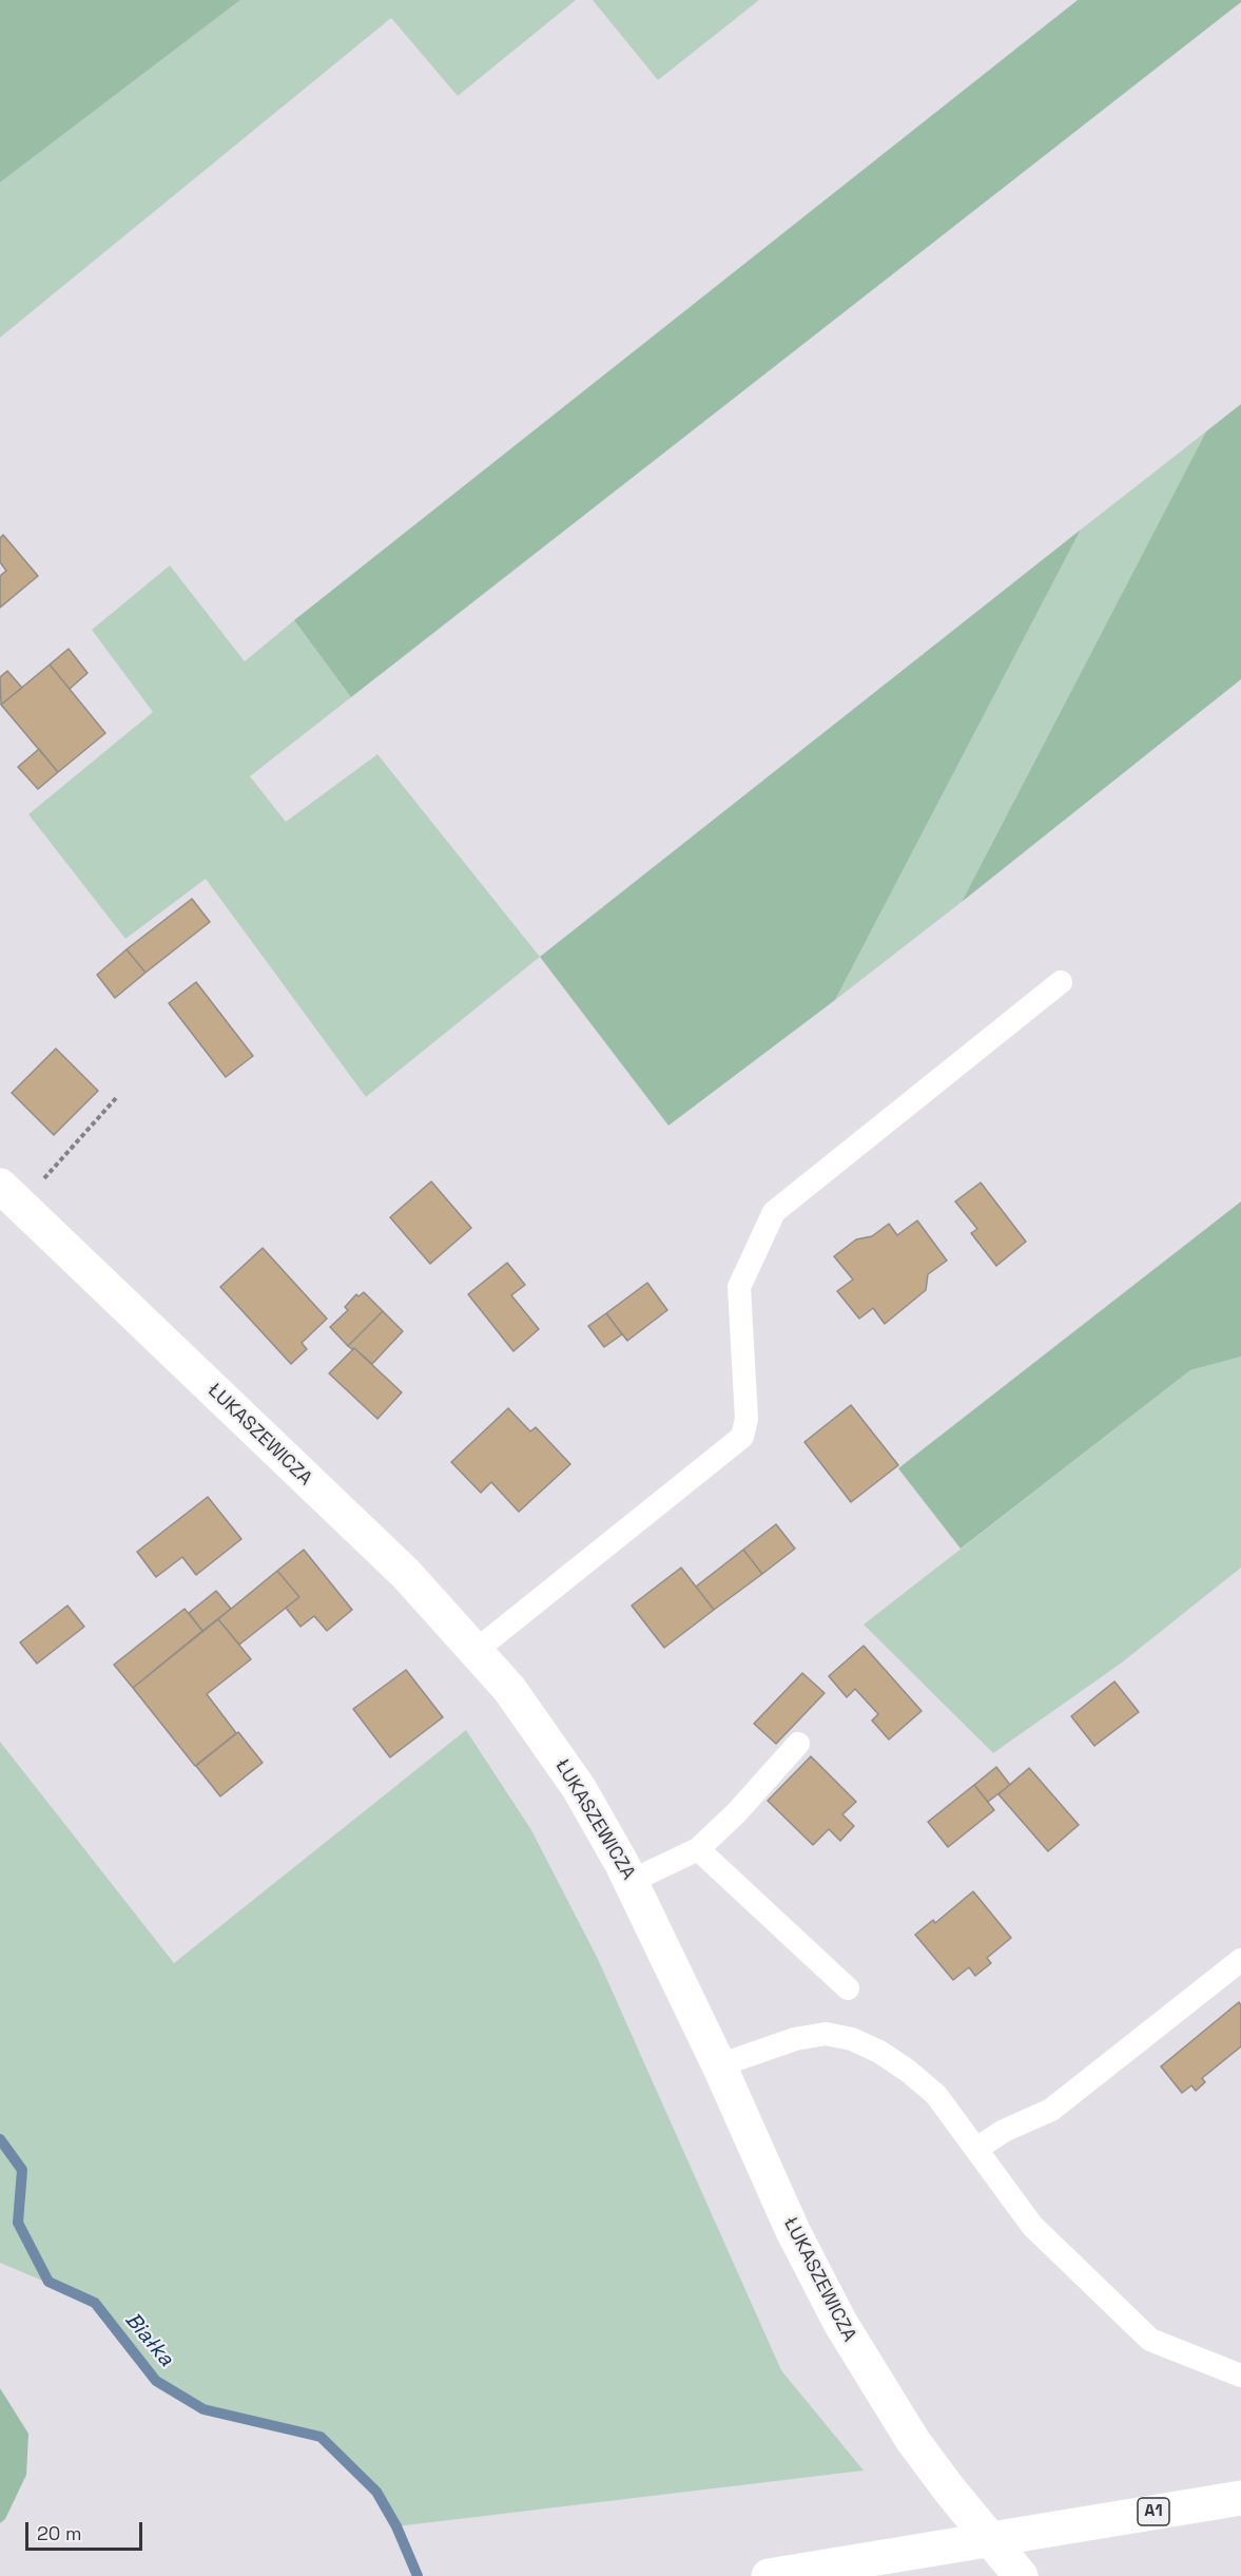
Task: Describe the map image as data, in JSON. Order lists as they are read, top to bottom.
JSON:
{
  "streets": {
    "main road": ["ŁUKASZEWICZA", "A1"]
  },
  "water": ["Białka"],
  "scale_bar": "20 m"
}
